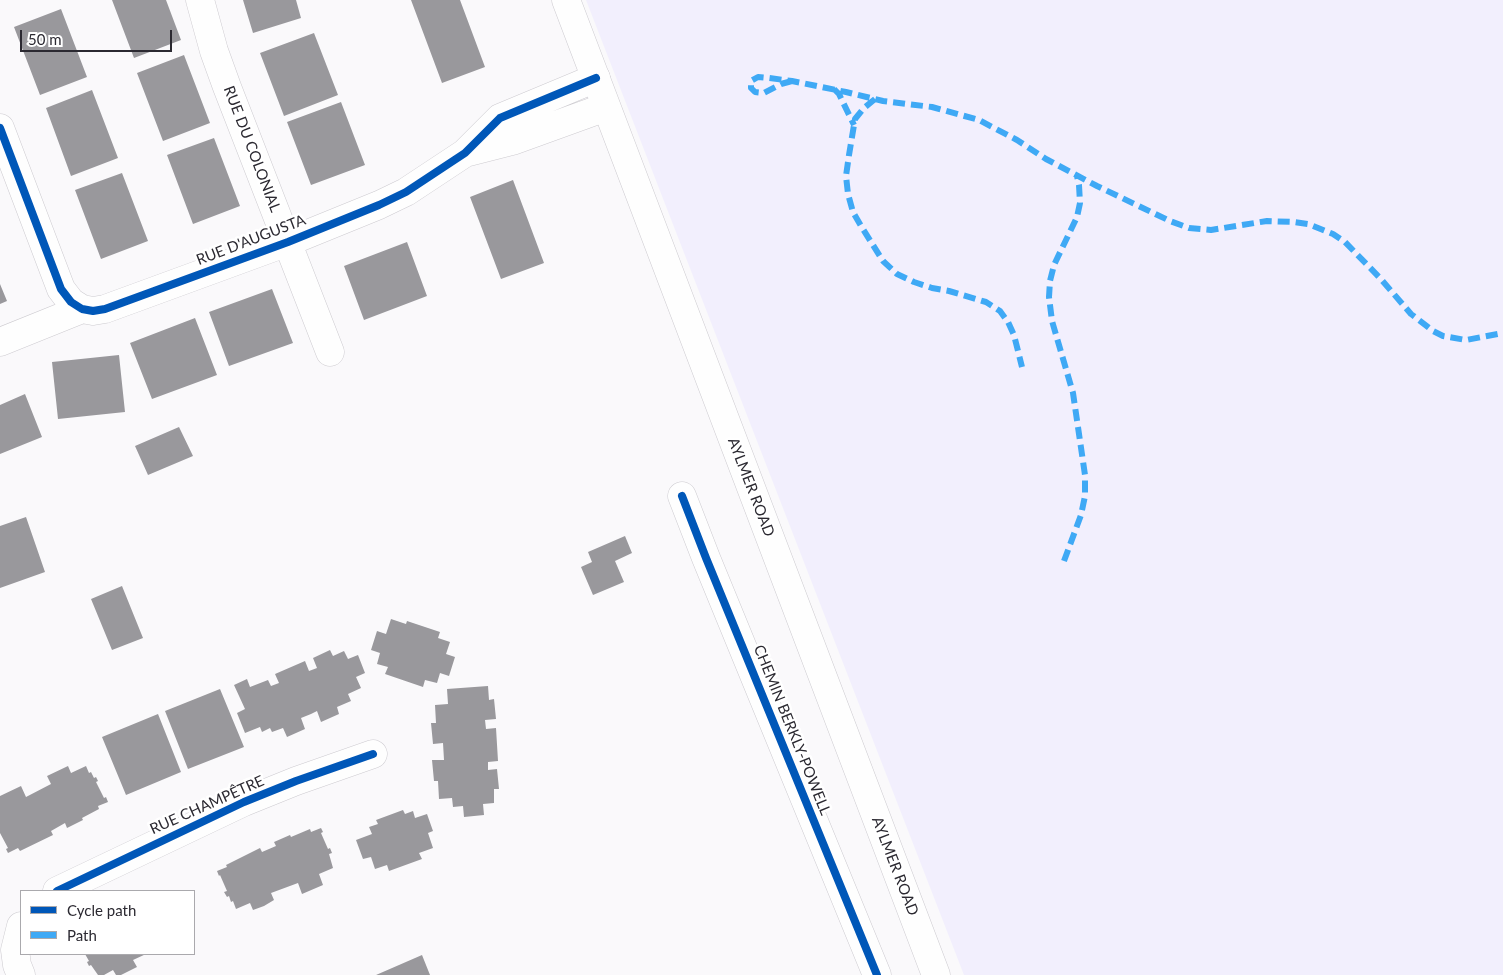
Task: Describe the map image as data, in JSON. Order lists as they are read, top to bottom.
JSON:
{
  "streets": {
    "street": [
      "RUE DU COLONIAL",
      "RUE D'AUGUSTA",
      "AYLMER ROAD",
      "CHEMIN BERKLY-POWELL",
      "RUE CHAMPÊTRE"
    ]
  },
  "crossings": [
    ["RUE DU COLONIAL", "RUE D'AUGUSTA"],
    ["RUE D'AUGUSTA", "AYLMER ROAD"]
  ],
  "legend": ["Cycle path", "Path"],
  "scale_bar": "50 m"
}
